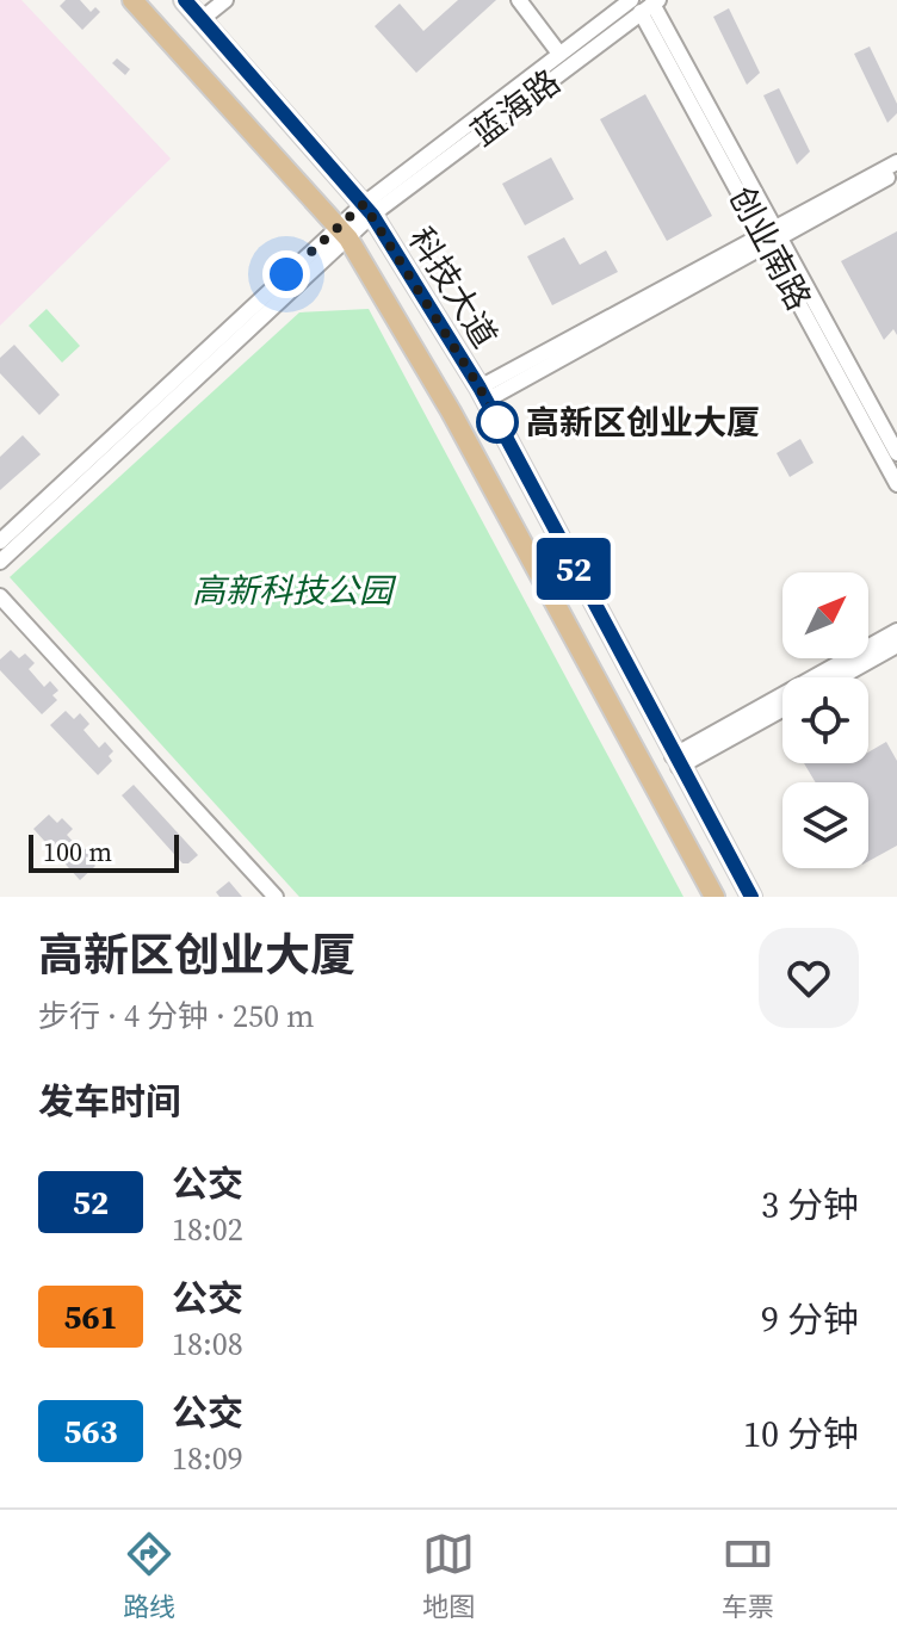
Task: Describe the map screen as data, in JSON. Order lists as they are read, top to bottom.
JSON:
{
  "streets": {
    "main road": ["科技大道"],
    "street": ["蓝海路", "创业南路"]
  },
  "crossings": [
    ["蓝海路", "创业南路"],
    ["蓝海路", "科技大道"]
  ],
  "parks": ["高新科技公园"],
  "places": ["高新区创业大厦"],
  "lines": ["bus line 52"],
  "scale_bar": "100 m",
  "north": "top right",
  "page": {
    "on_map": "52",
    "scale": "100 m",
    "heading": [
      ["高新区创业大厦", "步行 · 4 分钟 · 250 m"],
      "发车时间"
    ],
    "list": [
      {
        "mark": "52",
        "name": "公交",
        "note": "18:02",
        "value": "3 分钟"
      },
      {
        "mark": "561",
        "name": "公交",
        "note": "18:08",
        "value": "9 分钟"
      },
      {
        "mark": "563",
        "name": "公交",
        "note": "18:09",
        "value": "10 分钟"
      }
    ],
    "tabs": ["路线", "地图", "车票"]
  }
}
